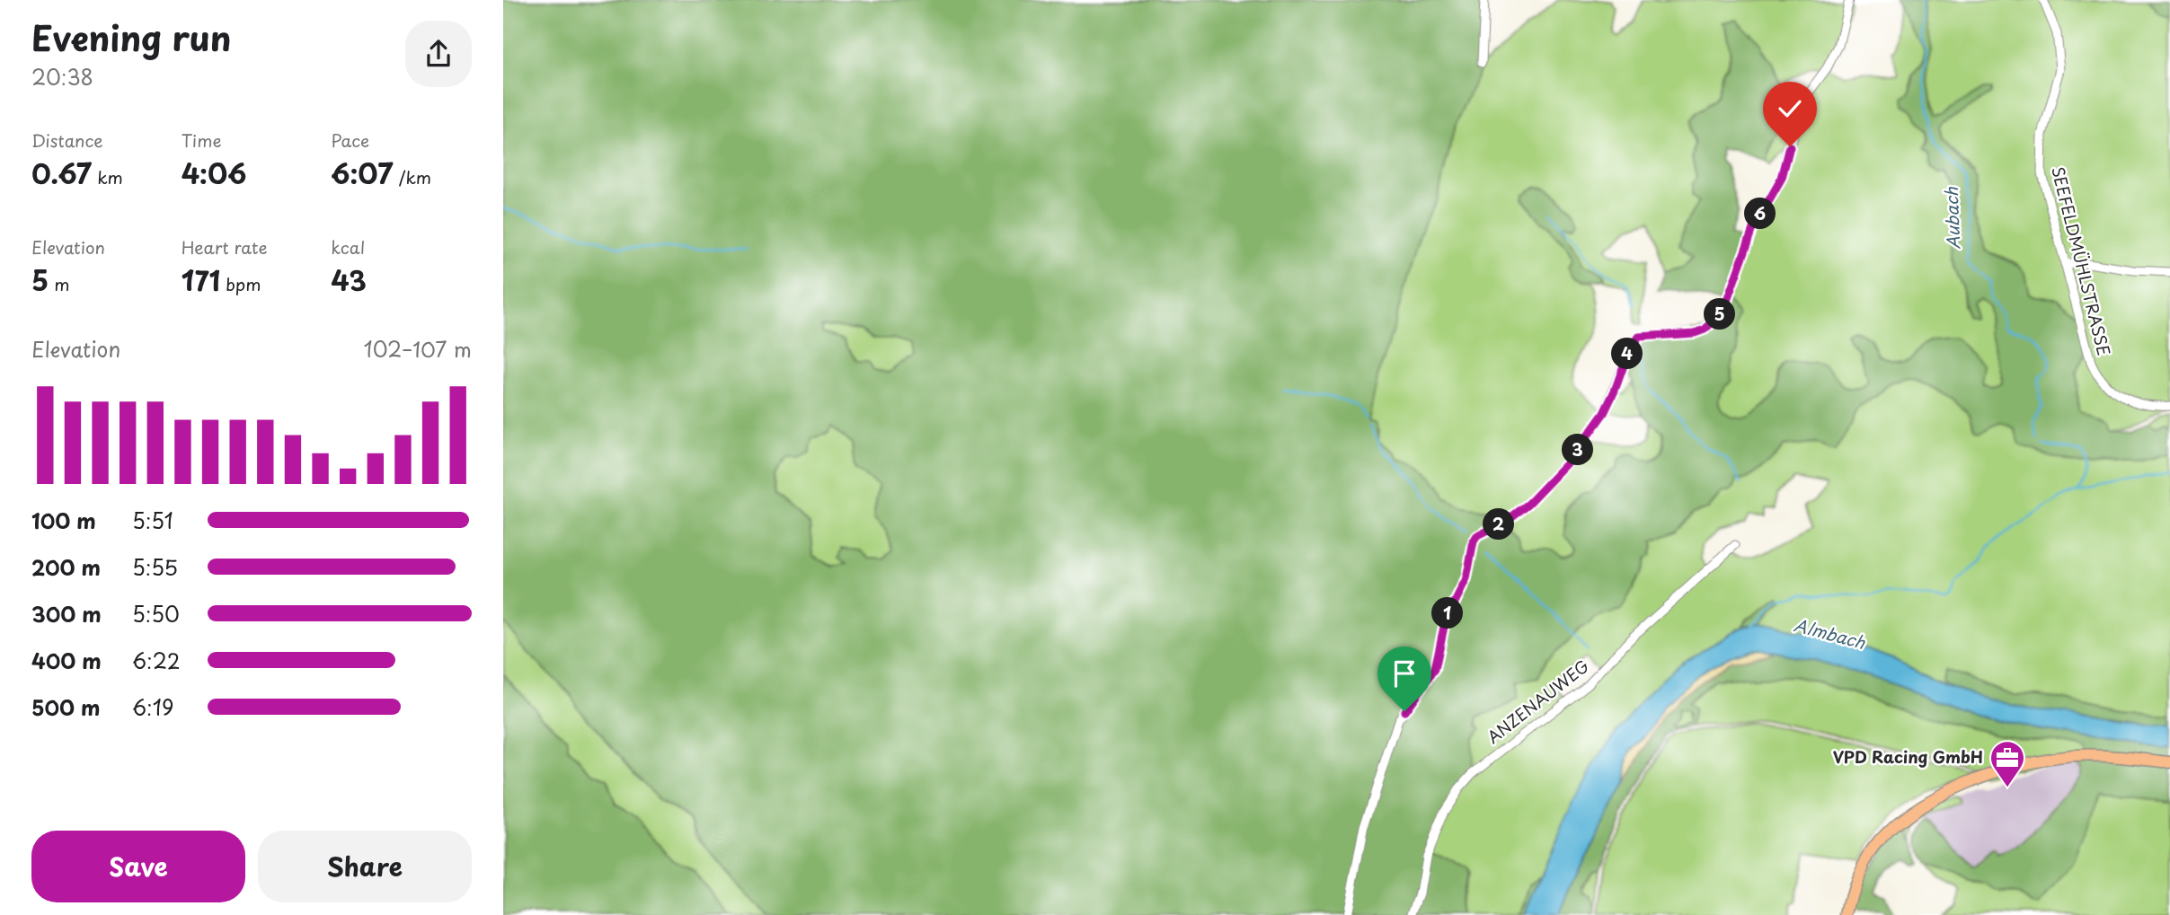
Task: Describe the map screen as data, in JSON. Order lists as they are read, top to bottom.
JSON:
{
  "streets": {
    "street": ["SEEFELDMÜHLSTRASSE", "ANZENAUWEG"]
  },
  "water": ["Aubach", "Almbach"],
  "places": {
    "office": ["VPD Racing GmbH"]
  },
  "page": {
    "heading": ["Evening run", "20:38"],
    "stats": [
      ["Distance", "0.67 km"],
      ["Time", "4:06"],
      ["Pace", "6:07 /km"],
      ["Elevation", "5 m"],
      ["Heart rate", "171 bpm"],
      ["kcal", "43"]
    ],
    "pins": [
      "6",
      "5",
      "4",
      "3",
      "2",
      "1"
    ],
    "chart": ["Elevation", "102–107 m"],
    "list": [
      {
        "name": "100 m",
        "note": "5:51"
      },
      {
        "name": "200 m",
        "note": "5:55"
      },
      {
        "name": "300 m",
        "note": "5:50"
      },
      {
        "name": "400 m",
        "note": "6:22"
      },
      {
        "name": "500 m",
        "note": "6:19"
      }
    ],
    "buttons": ["Save", "Share"]
  }
}
